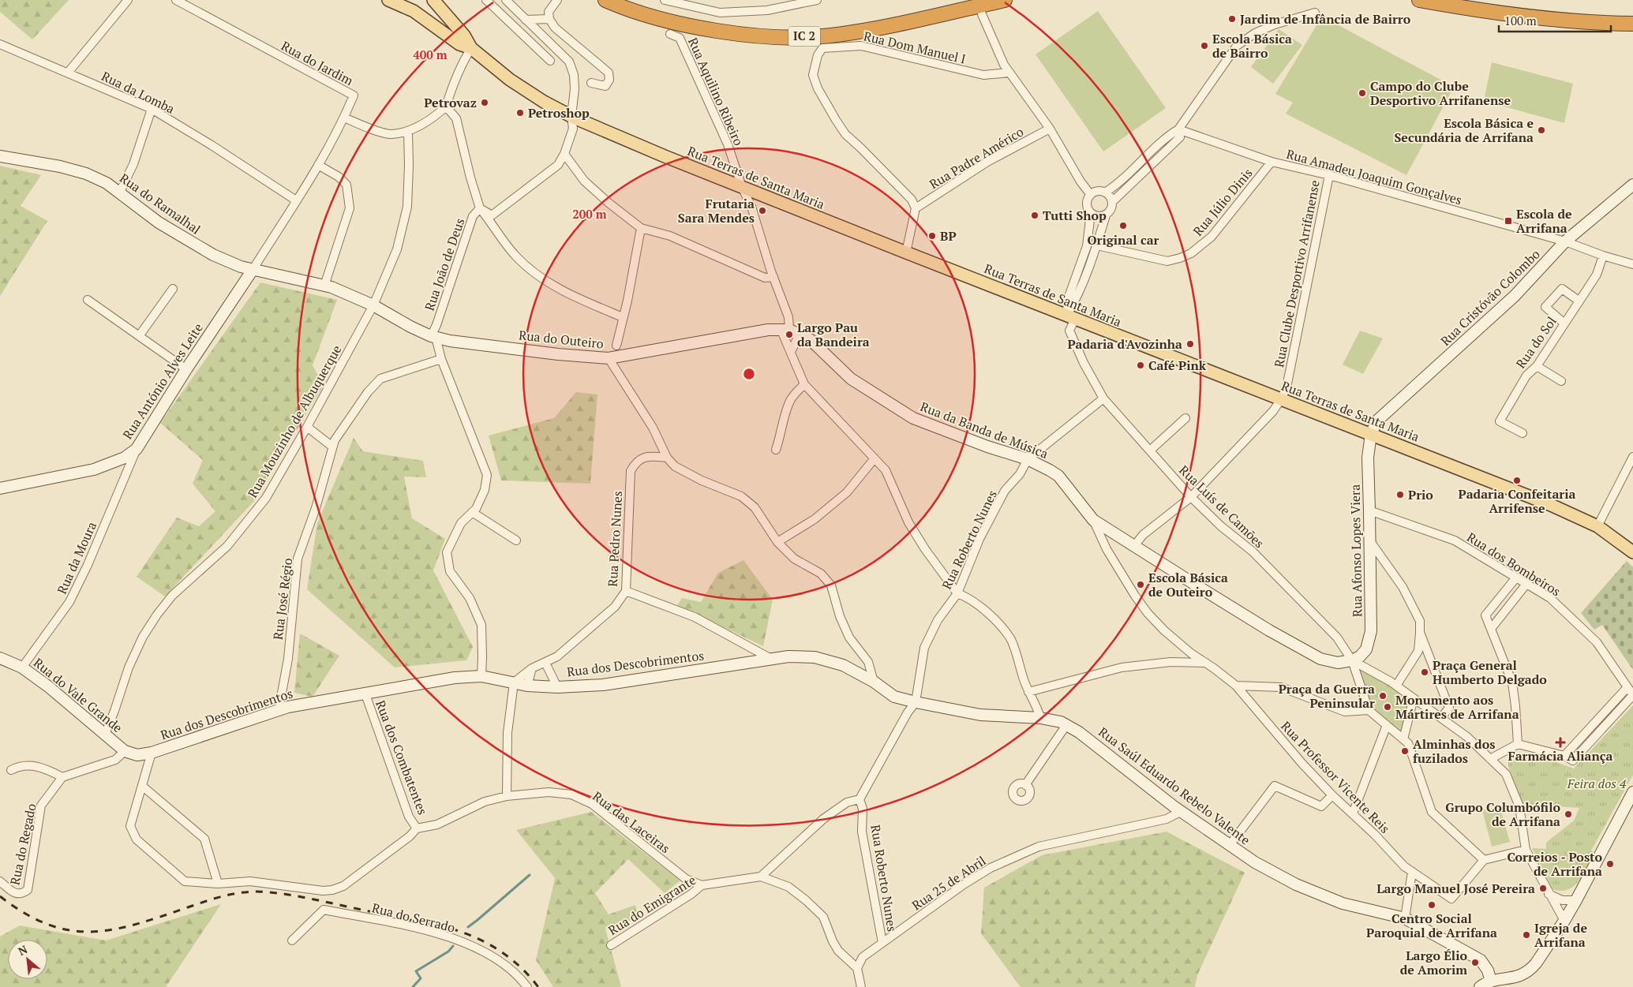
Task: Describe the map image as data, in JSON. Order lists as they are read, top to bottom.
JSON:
{
  "streets": {
    "highway": ["IC 2"],
    "main road": ["Rua Terras de Santa Maria"],
    "street": [
      "Rua Dom Manuel I",
      "Rua do Jardim",
      "Rua Aquilino Ribeiro",
      "Rua da Lomba",
      "Rua Padre Américo",
      "Rua Amadeu Joaquim Gonçalves",
      "Rua Júlio Dinis",
      "Rua do Ramalhal",
      "Rua João de Deus",
      "Rua Clube Desportivo Arrifanense",
      "Rua Cristóvão Colombo",
      "Rua do Outeiro",
      "Rua do Sol",
      "Rua António Alves Leite",
      "Rua Mouzinho de Albuquerque",
      "Rua da Banda de Música",
      "Rua Luís de Camões",
      "Rua Pedro Nunes",
      "Rua Roberto Nunes",
      "Rua Afonso Lopes Viera",
      "Rua da Moura",
      "Rua dos Bombeiros",
      "Rua José Régio",
      "Rua dos Descobrimentos",
      "Rua do Vale Grande",
      "Rua dos Combatentes",
      "Rua Professor Vicente Reis",
      "Rua Saúl Eduardo Rebelo Valente",
      "Rua das Laceiras",
      "Rua do Regado",
      "Rua 25 de Abril",
      "Rua do Emigrante",
      "Rua do Serrado"
    ]
  },
  "crossings": [
    ["Rua Dom Manuel I", "Rua Padre Américo"],
    ["Rua do Jardim", "Rua da Lomba"],
    ["Rua do Jardim", "Rua do Ramalhal"],
    ["Rua do Jardim", "Rua António Alves Leite"],
    ["Rua Aquilino Ribeiro", "Rua Terras de Santa Maria"],
    ["Rua Aquilino Ribeiro", "Rua do Outeiro"],
    ["Rua Aquilino Ribeiro", "Rua da Banda de Música"],
    ["Rua Amadeu Joaquim Gonçalves", "Rua Júlio Dinis"],
    ["Rua Amadeu Joaquim Gonçalves", "Rua Clube Desportivo Arrifanense"],
    ["Rua Amadeu Joaquim Gonçalves", "Rua Cristóvão Colombo"],
    ["Rua Amadeu Joaquim Gonçalves", "Rua do Sol"],
    ["Rua Terras de Santa Maria", "Rua Clube Desportivo Arrifanense"],
    ["Rua Terras de Santa Maria", "Rua Cristóvão Colombo"],
    ["Rua Terras de Santa Maria", "Rua Luís de Camões"],
    ["Rua Terras de Santa Maria", "Rua Afonso Lopes Viera"],
    ["Rua do Ramalhal", "Rua do Outeiro"],
    ["Rua do Ramalhal", "Rua António Alves Leite"],
    ["Rua do Ramalhal", "Rua Mouzinho de Albuquerque"],
    ["Rua João de Deus", "Rua do Outeiro"],
    ["Rua Cristóvão Colombo", "Rua Afonso Lopes Viera"],
    ["Rua do Outeiro", "Rua da Banda de Música"],
    ["Rua António Alves Leite", "Rua da Moura"],
    ["Rua Mouzinho de Albuquerque", "Rua do Vale Grande"],
    ["Rua da Banda de Música", "Rua Luís de Camões"],
    ["Rua da Banda de Música", "Rua Roberto Nunes"],
    ["Rua da Banda de Música", "Rua Afonso Lopes Viera"],
    ["Rua da Banda de Música", "Rua Professor Vicente Reis"],
    ["Rua Luís de Camões", "Rua Afonso Lopes Viera"],
    ["Rua Pedro Nunes", "Rua dos Descobrimentos"],
    ["Rua Roberto Nunes", "Rua dos Descobrimentos"],
    ["Rua Roberto Nunes", "Rua 25 de Abril"],
    ["Rua Afonso Lopes Viera", "Rua dos Bombeiros"],
    ["Rua da Moura", "Rua do Vale Grande"],
    ["Rua José Régio", "Rua dos Descobrimentos"],
    ["Rua dos Descobrimentos", "Rua do Vale Grande"],
    ["Rua dos Descobrimentos", "Rua dos Combatentes"],
    ["Rua dos Descobrimentos", "Rua Saúl Eduardo Rebelo Valente"],
    ["Rua dos Combatentes", "Rua das Laceiras"],
    ["Rua Saúl Eduardo Rebelo Valente", "Rua 25 de Abril"],
    ["Rua das Laceiras", "Rua do Emigrante"],
    ["Rua 25 de Abril", "Rua do Emigrante"]
  ],
  "parks": ["Feira dos 4"],
  "places": {
    "other": [
      "Jardim de Infância de Bairro",
      "Escola Básica de Bairro",
      "Campo do Clube Desportivo Arrifanense",
      "Petrovaz",
      "Petroshop",
      "Escola Básica e Secundária de Arrifana",
      "Frutaria Sara Mendes",
      "Tutti Shop",
      "Original car",
      "BP",
      "Largo Pau da Bandeira",
      "Padaria d'Avozinha",
      "Café Pink",
      "Padaria Confeitaria Arrifense",
      "Prio",
      "Escola Básica de Outeiro",
      "Praça General Humberto Delgado",
      "Praça da Guerra Peninsular",
      "Monumento aos Mártires de Arrifana",
      "Alminhas dos fuzilados",
      "Grupo Columbófilo de Arrifana",
      "Correios - Posto de Arrifana",
      "Largo Manuel José Pereira",
      "Centro Social Paroquial de Arrifana",
      "Igreja de Arrifana",
      "Largo Élio de Amorim"
    ],
    "transit": ["Escola de Arrifana"],
    "health": ["Farmácia Aliança"]
  },
  "scale_bar": "100 m",
  "north": "top left",
  "rings": ["400 m", "200 m"]
}
